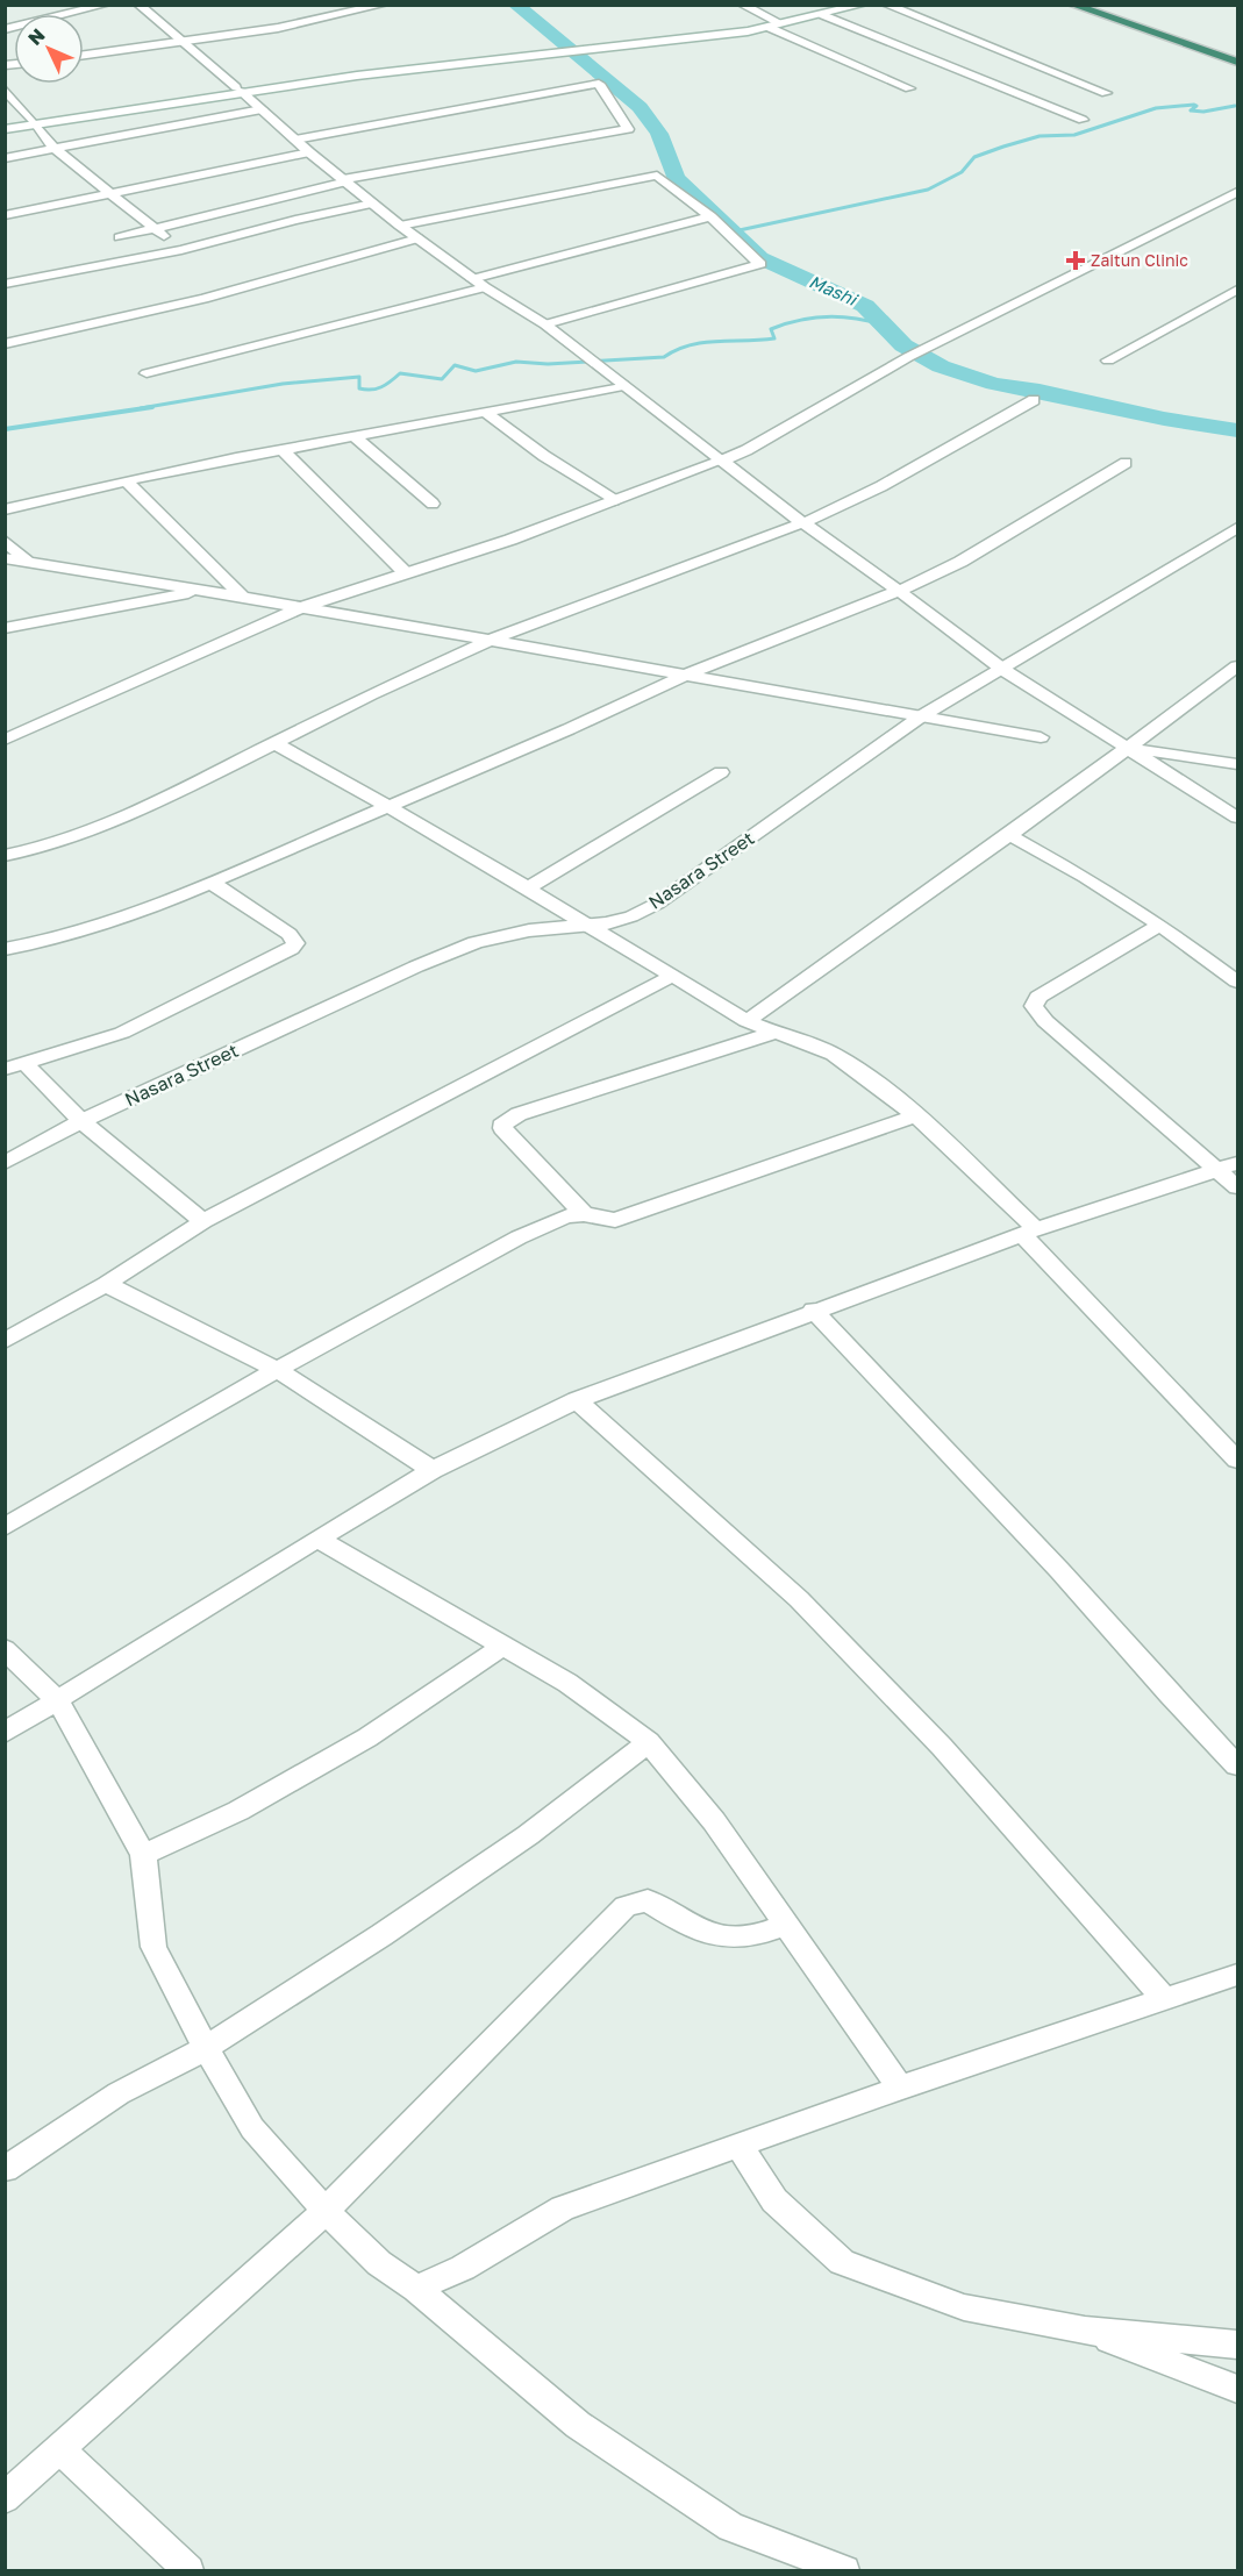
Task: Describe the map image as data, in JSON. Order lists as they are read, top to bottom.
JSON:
{
  "streets": {
    "street": ["Nasara Street"]
  },
  "water": ["Mashi"],
  "places": {
    "health": ["Zaitun Clinic"]
  },
  "north": "top left"
}
